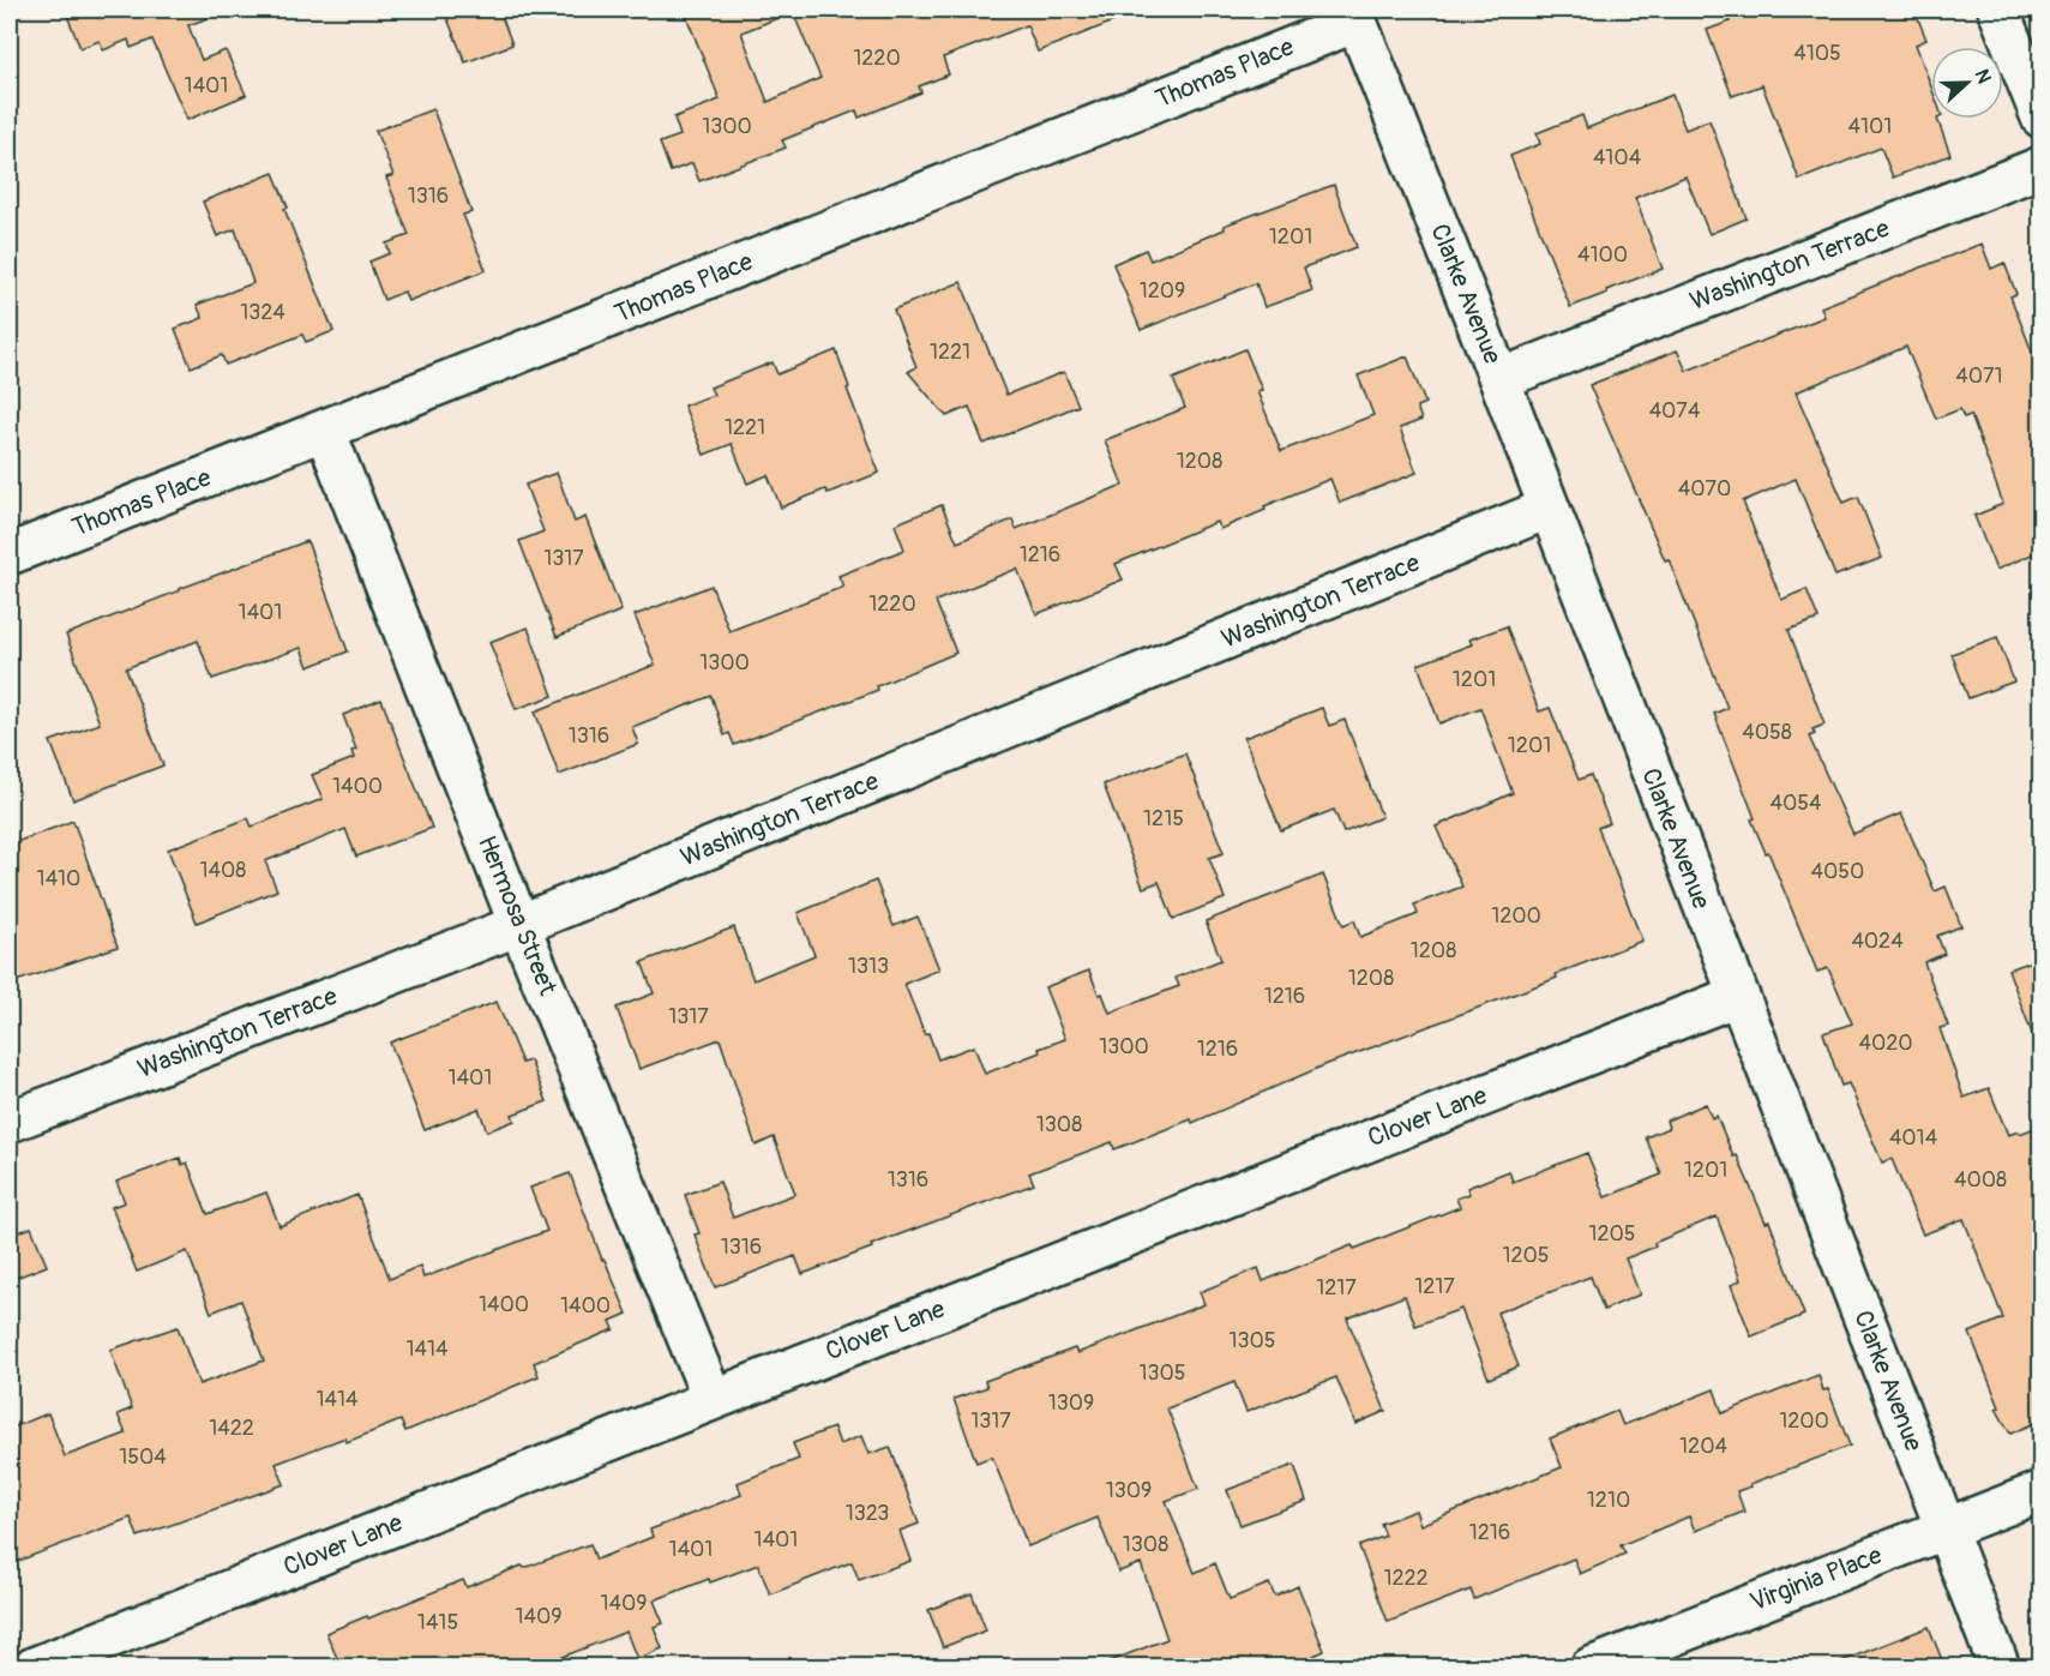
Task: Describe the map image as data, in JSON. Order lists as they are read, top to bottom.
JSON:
{
  "streets": {
    "street": [
      "Thomas Place",
      "Washington Terrace",
      "Clarke Avenue",
      "Hermosa Street",
      "Clover Lane",
      "Virginia Place"
    ]
  },
  "crossings": [
    ["Thomas Place", "Clarke Avenue"],
    ["Thomas Place", "Hermosa Street"],
    ["Washington Terrace", "Clarke Avenue"],
    ["Washington Terrace", "Hermosa Street"],
    ["Clarke Avenue", "Clover Lane"],
    ["Clarke Avenue", "Virginia Place"],
    ["Hermosa Street", "Clover Lane"]
  ],
  "house_numbers": [
    "4105",
    "1220",
    "1401",
    "1300",
    "4101",
    "4104",
    "1316",
    "1201",
    "4100",
    "1209",
    "1324",
    "1221",
    "4071",
    "4074",
    "1221",
    "1208",
    "4070",
    "1216",
    "1317",
    "1220",
    "1401",
    "1300",
    "1201",
    "4058",
    "1316",
    "1201",
    "1400",
    "4054",
    "1215",
    "1408",
    "4050",
    "1410",
    "1200",
    "4024",
    "1208",
    "1313",
    "1208",
    "1216",
    "1317",
    "4020",
    "1300",
    "1216",
    "1401",
    "1308",
    "4014",
    "1201",
    "1316",
    "4008",
    "1205",
    "1316",
    "1205",
    "1217",
    "1217",
    "1400",
    "1400",
    "1305",
    "1414",
    "1305",
    "1414",
    "1309",
    "1317",
    "1200",
    "1422",
    "1204",
    "1504",
    "1309",
    "1210",
    "1323",
    "1216",
    "1401",
    "1308",
    "1401",
    "1222",
    "1409",
    "1409",
    "1415"
  ],
  "north": "right"
}
